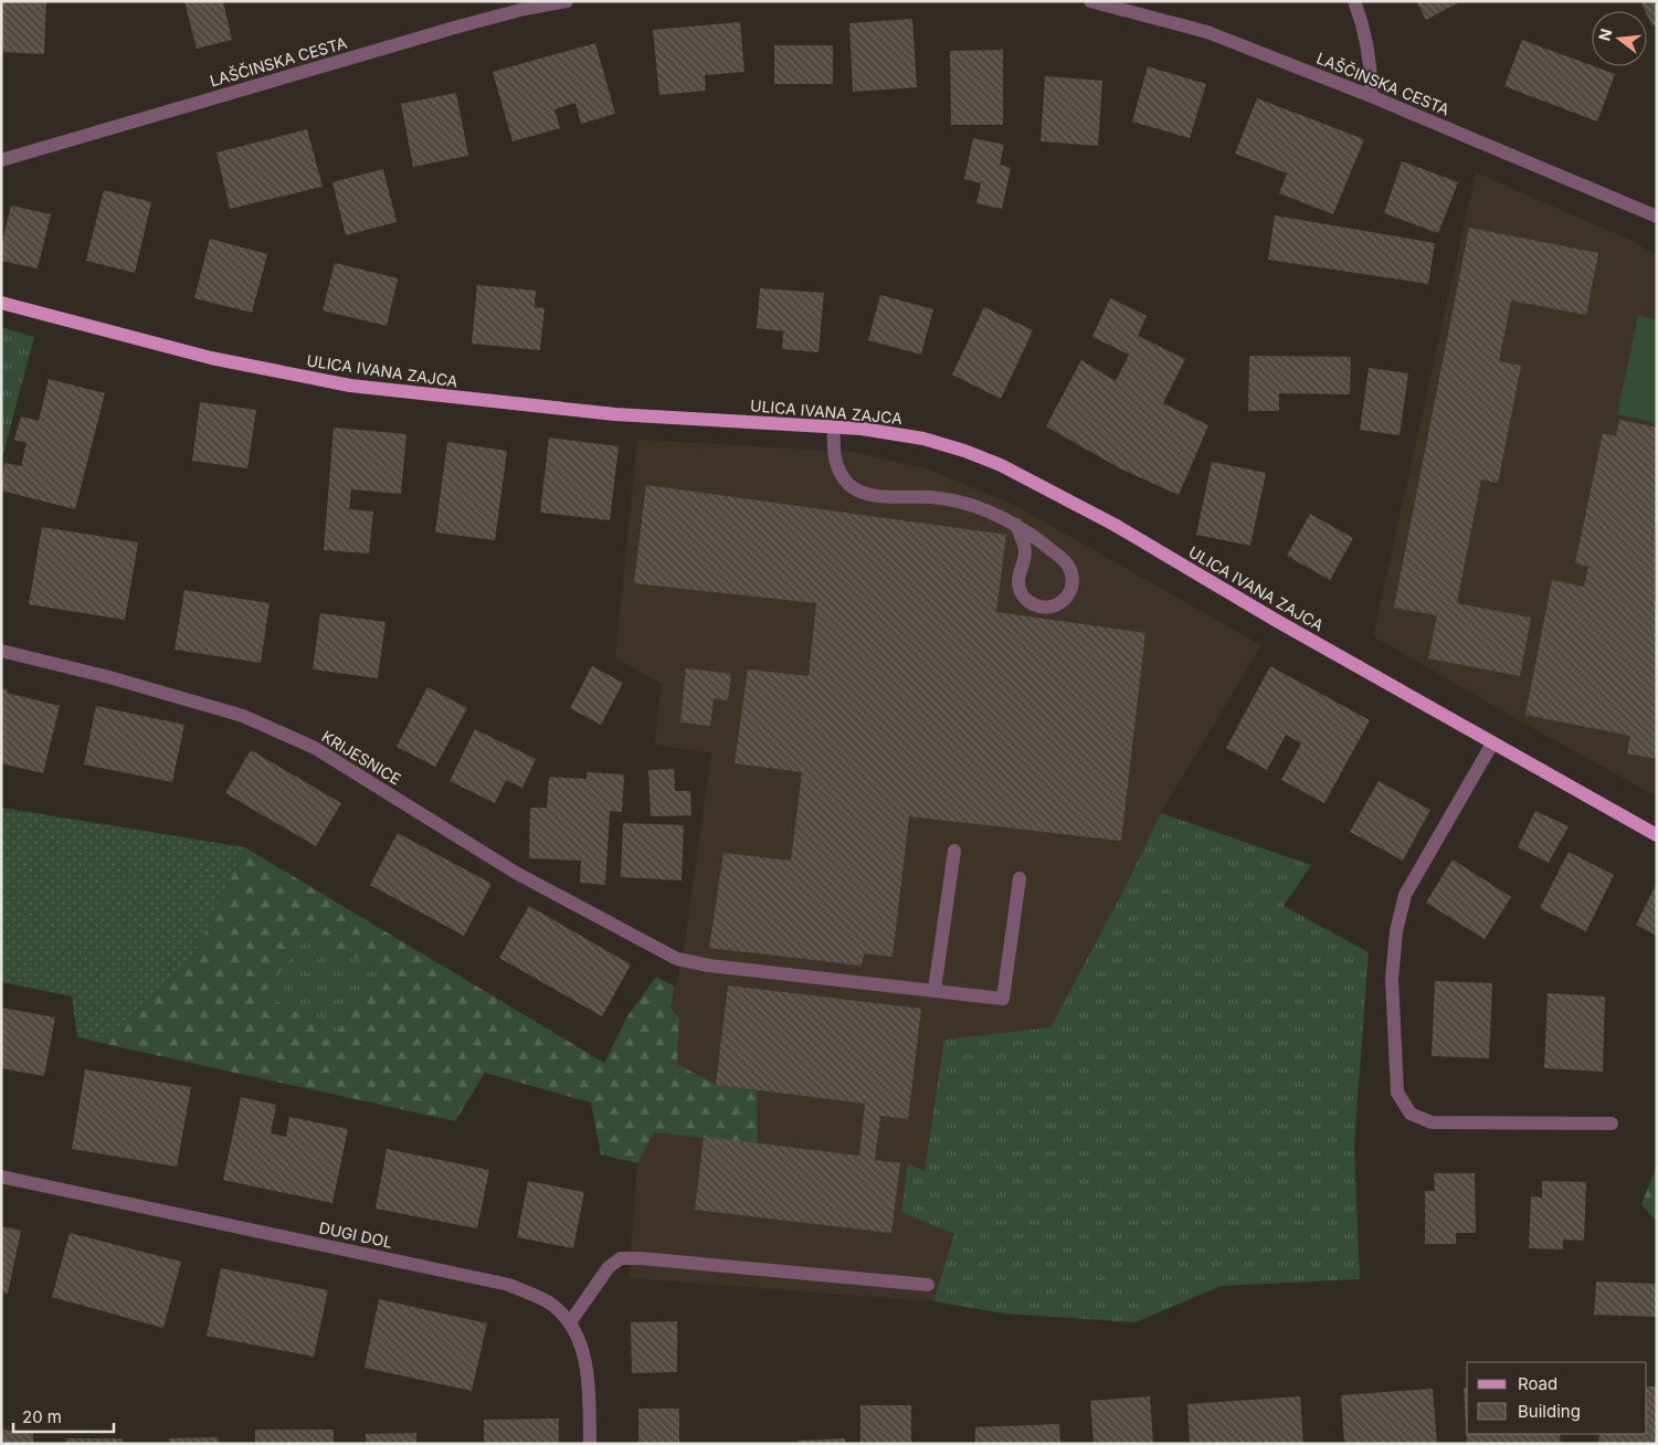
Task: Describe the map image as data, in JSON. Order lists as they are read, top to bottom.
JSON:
{
  "streets": {
    "main road": ["ULICA IVANA ZAJCA"],
    "street": ["LAŠČINSKA CESTA", "KRIJESNICE", "DUGI DOL"]
  },
  "legend": ["Road", "Building"],
  "scale_bar": "20 m",
  "north": "left"
}
